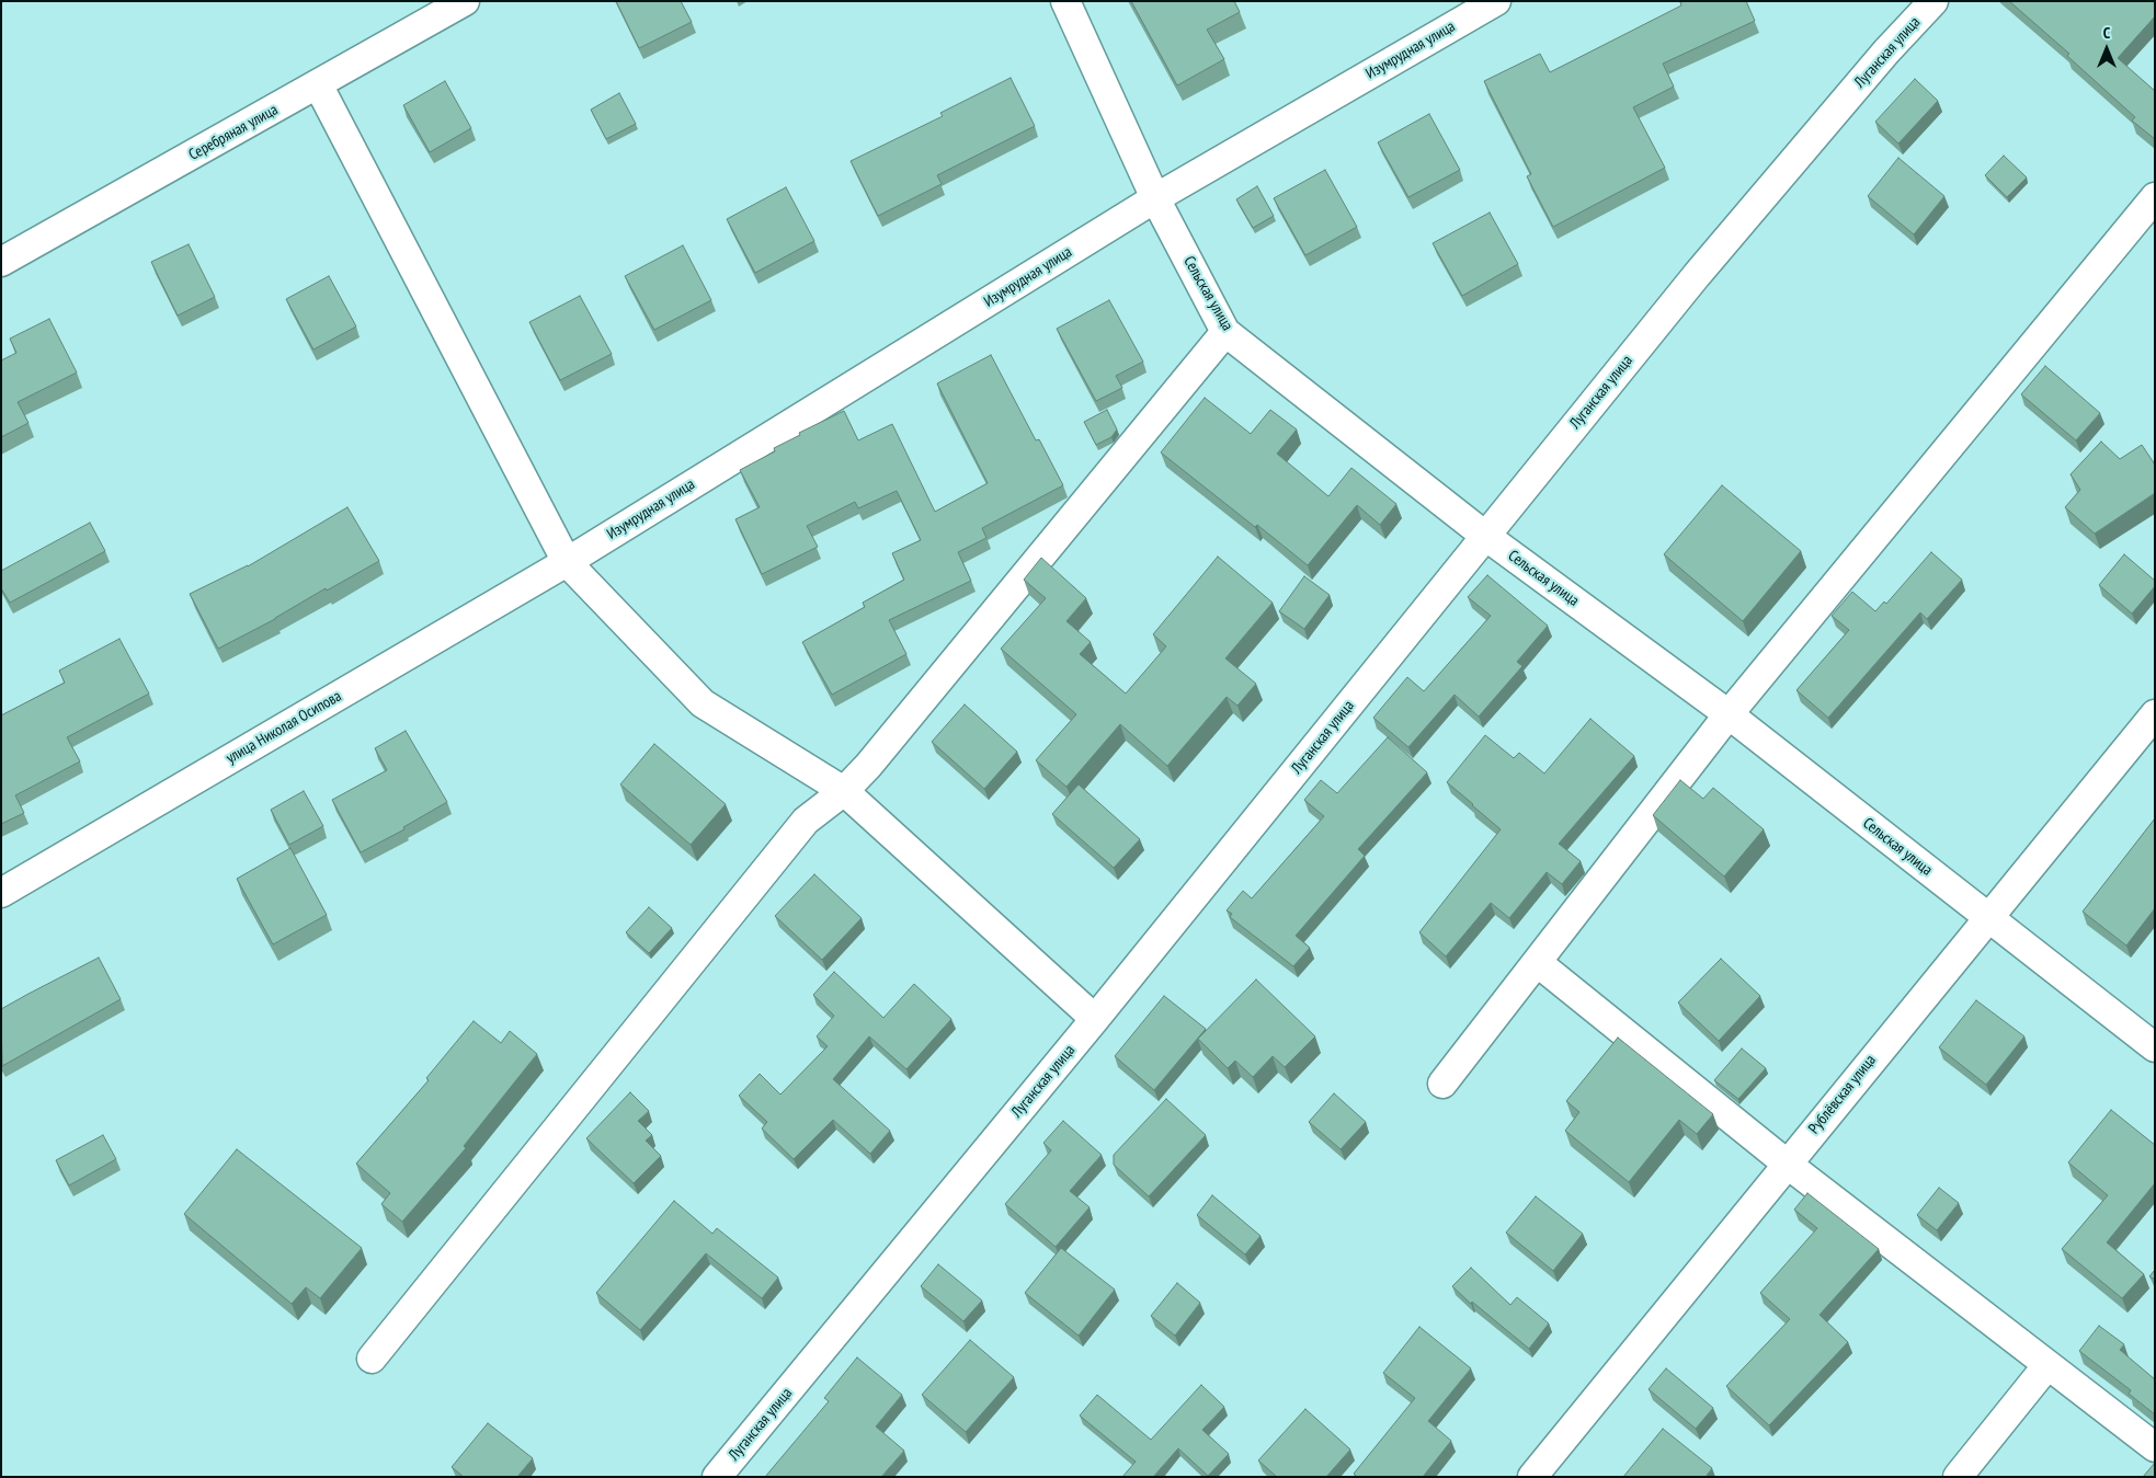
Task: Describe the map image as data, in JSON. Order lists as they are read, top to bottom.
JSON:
{
  "streets": {
    "street": [
      "Изумрудная улица",
      "Луганская улица",
      "Серебряная улица",
      "Сельская улица",
      "улица Николая Осипова",
      "Рублёвская улица"
    ]
  },
  "crossings": [
    ["Изумрудная улица", "Сельская улица"],
    ["Изумрудная улица", "улица Николая Осипова"],
    ["Луганская улица", "Сельская улица"],
    ["Сельская улица", "Рублёвская улица"]
  ],
  "north": "top"
}
